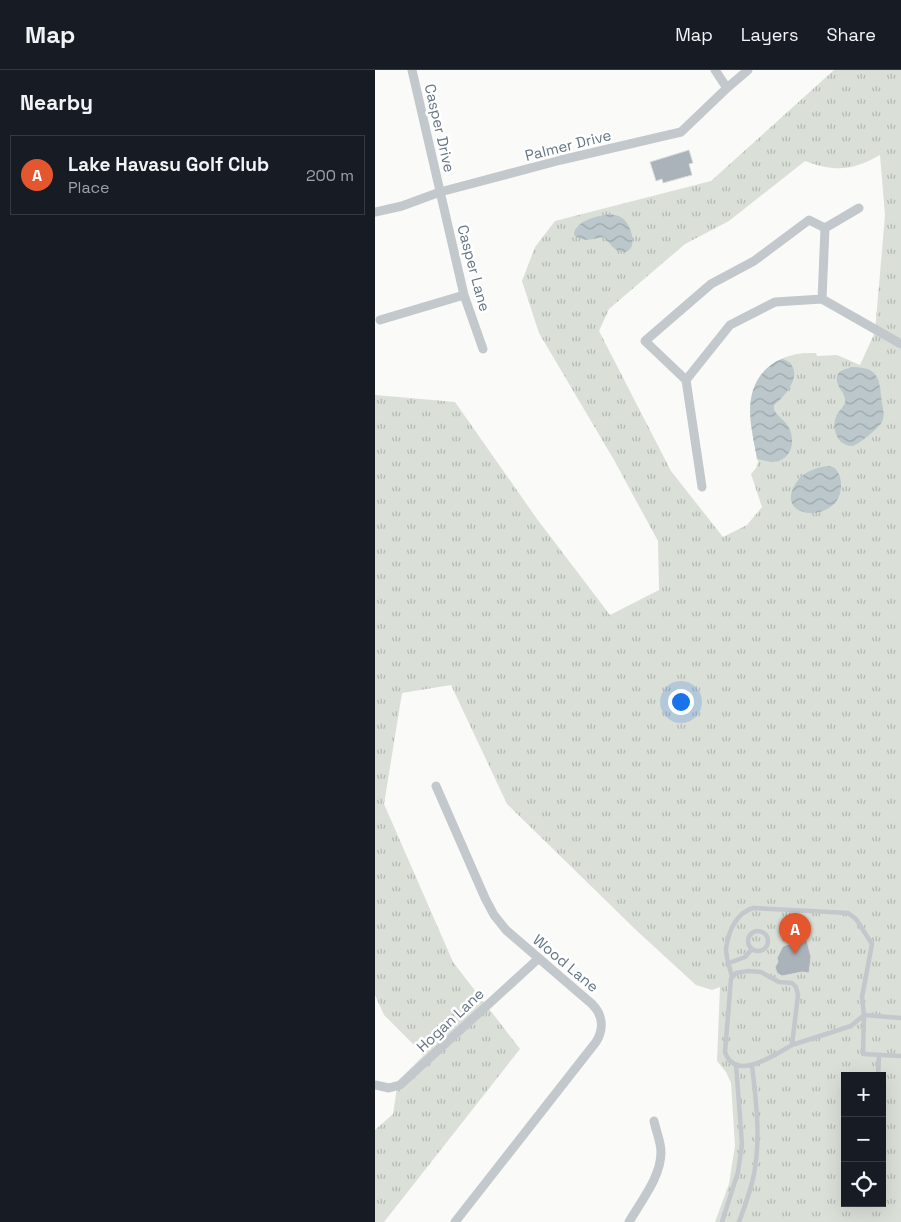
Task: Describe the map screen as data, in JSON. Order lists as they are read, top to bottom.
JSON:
{
  "streets": {
    "street": [
      "Casper Drive",
      "Palmer Drive",
      "Casper Lane",
      "Wood Lane",
      "Hogan Lane"
    ]
  },
  "crossings": [
    ["Casper Drive", "Palmer Drive"],
    ["Casper Drive", "Casper Lane"],
    ["Palmer Drive", "Casper Lane"],
    ["Wood Lane", "Hogan Lane"]
  ],
  "page": {
    "header": "Map",
    "nav": ["Map", "Layers", "Share"],
    "heading": "Nearby",
    "list": [
      {
        "mark": "A",
        "name": "Lake Havasu Golf Club",
        "note": "Place",
        "value": "200 m"
      }
    ],
    "pins": "A",
    "map_buttons": ["+", "−"]
  }
}
